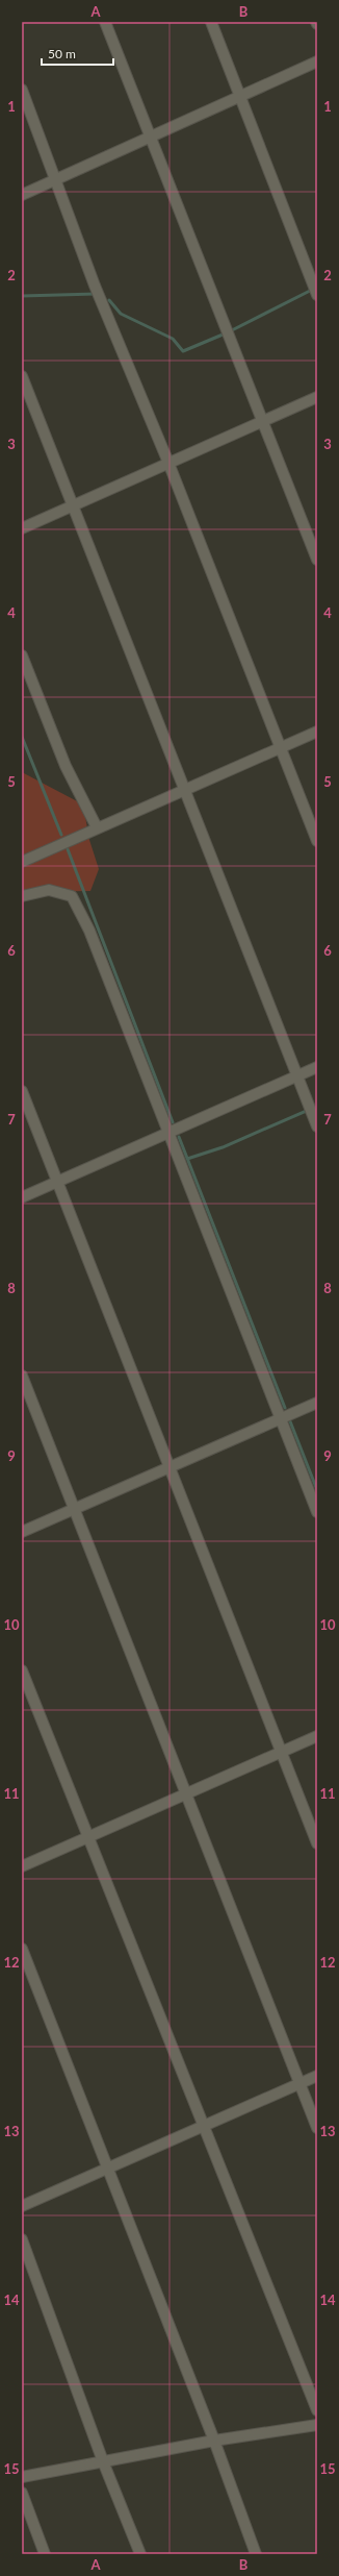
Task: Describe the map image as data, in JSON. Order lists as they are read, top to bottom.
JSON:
{
  "scale_bar": "50 m",
  "grid": {
    "columns": ["A", "B"],
    "rows": [
      "1",
      "2",
      "3",
      "4",
      "5",
      "6",
      "7",
      "8",
      "9",
      "10",
      "11",
      "12",
      "13",
      "14",
      "15"
    ]
  }
}
